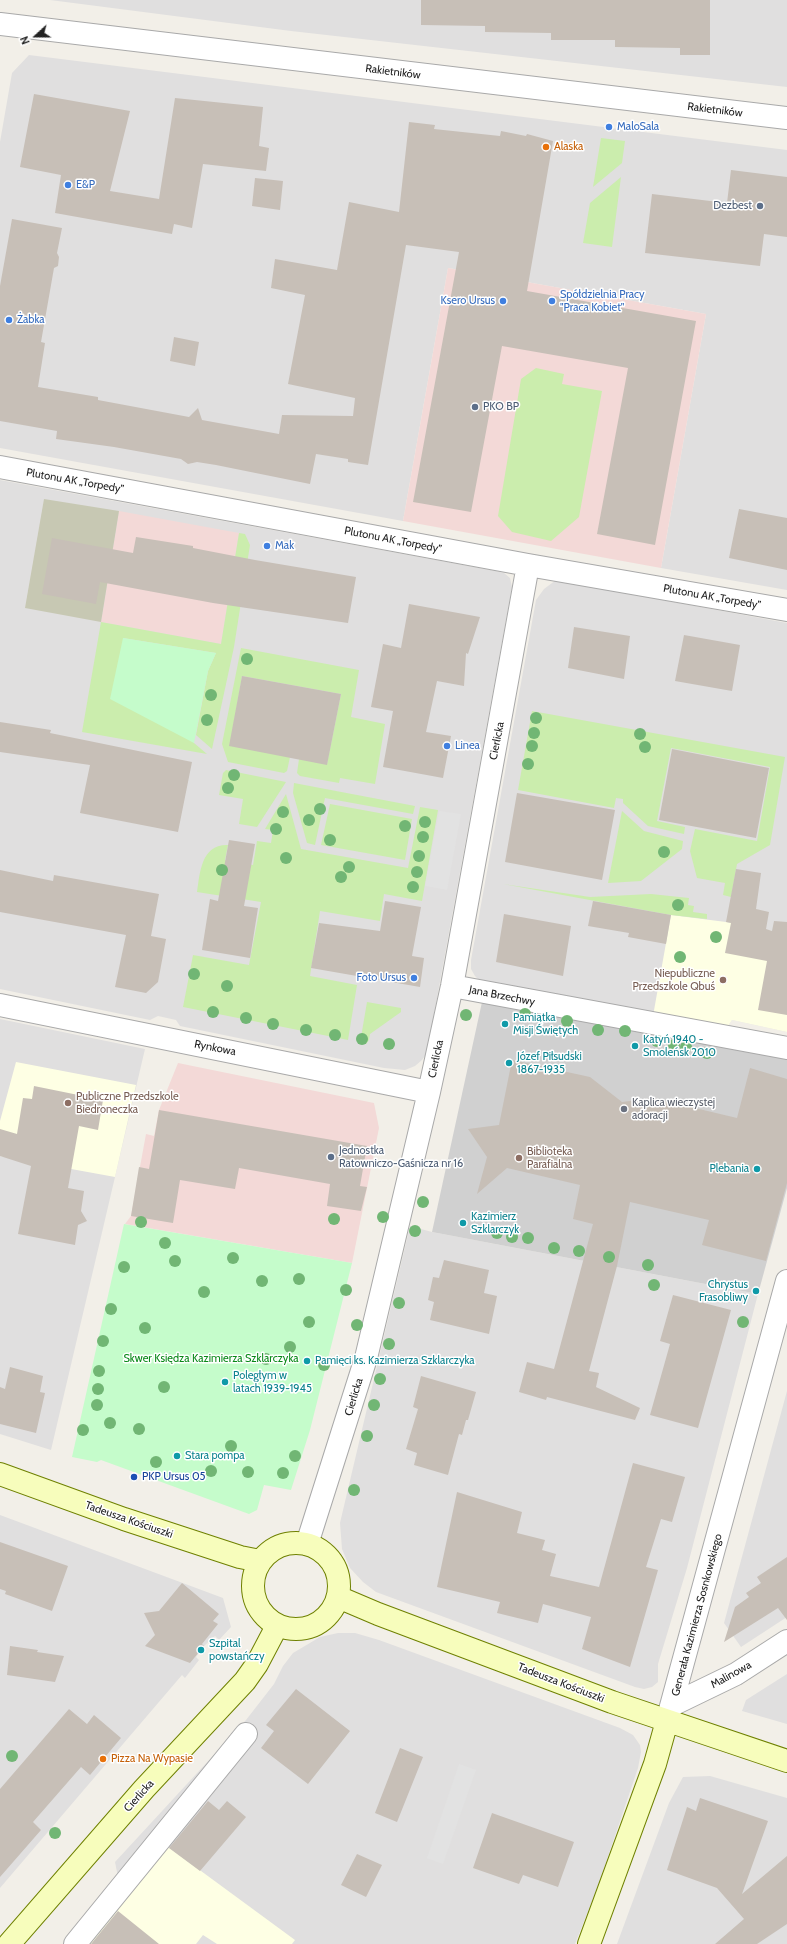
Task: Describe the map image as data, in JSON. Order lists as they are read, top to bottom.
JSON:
{
  "streets": {
    "street": [
      "Rakietników",
      "Plutonu AK „Torpedy”",
      "Cierlicka",
      "Jana Brzechwy",
      "Rynkowa",
      "Tadeusza Kościuszki",
      "Generała Kazimierza Sosnkowskiego",
      "Malinowa"
    ]
  },
  "crossings": [
    ["Plutonu AK „Torpedy”", "Cierlicka"],
    ["Cierlicka", "Jana Brzechwy"],
    ["Cierlicka", "Rynkowa"],
    ["Cierlicka", "Tadeusza Kościuszki"],
    ["Tadeusza Kościuszki", "Generała Kazimierza Sosnkowskiego"],
    ["Tadeusza Kościuszki", "Malinowa"],
    ["Generała Kazimierza Sosnkowskiego", "Malinowa"]
  ],
  "parks": ["Skwer Księdza Kazimierza Szklarczyka"],
  "places": [
    "MaloSala",
    "Alaska",
    "E&P",
    "Dezbest",
    "Ksero Ursus",
    "Spółdzielnia Pracy \"Praca Kobiet\"",
    "Żabka",
    "PKO BP",
    "Mak",
    "Linea",
    "Foto Ursus",
    "Niepubliczne Przedszkole Qbuś",
    "Pamiątka Misji Świętych",
    "Katyń 1940 - Smoleńsk 2010",
    "Józef Piłsudski 1867-1935",
    "Publiczne Przedszkole Biedroneczka",
    "Kaplica wieczystej adoracji",
    "Jednostka Ratowniczo-Gaśnicza nr 16",
    "Biblioteka Parafialna",
    "Plebania",
    "Kazimierz Szklarczyk",
    "Chrystus Frasobliwy",
    "Pamięci ks. Kazimierza Szklarczyka",
    "Poległym w latach 1939-1945",
    "Stara pompa",
    "PKP Ursus 05",
    "Szpital powstańczy",
    "Pizza Na Wypasie"
  ],
  "north": "left"
}
